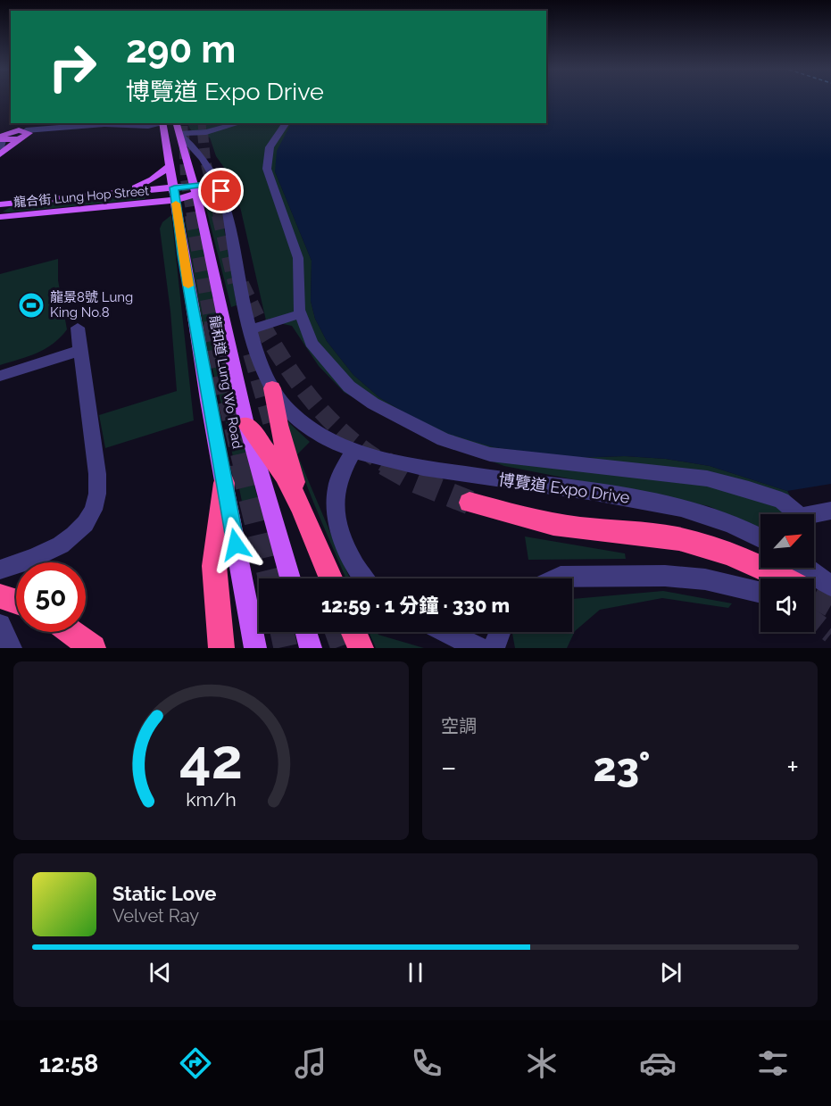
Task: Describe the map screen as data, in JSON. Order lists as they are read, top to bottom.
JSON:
{
  "streets": {
    "main road": ["龍合街 Lung Hop Street", "龍和道 Lung Wo Road"],
    "street": ["博覽道 Expo Drive"]
  },
  "crossings": [
    ["龍合街 Lung Hop Street", "龍和道 Lung Wo Road"],
    ["龍和道 Lung Wo Road", "博覽道 Expo Drive"]
  ],
  "places": {
    "sports": ["龍景8號 Lung King No.8"]
  },
  "north": "top right",
  "page": {
    "turn": ["290 m", "博覽道 Expo Drive"],
    "limit": "50",
    "trip": "12:59 · 1 分鐘 · 330 m",
    "tile": "空調",
    "heat": ["−", "23°", "+"],
    "song": ["Static Love", "Velvet Ray"],
    "tabs": "12:58",
    "gauge": ["42", "km/h"]
  }
}
